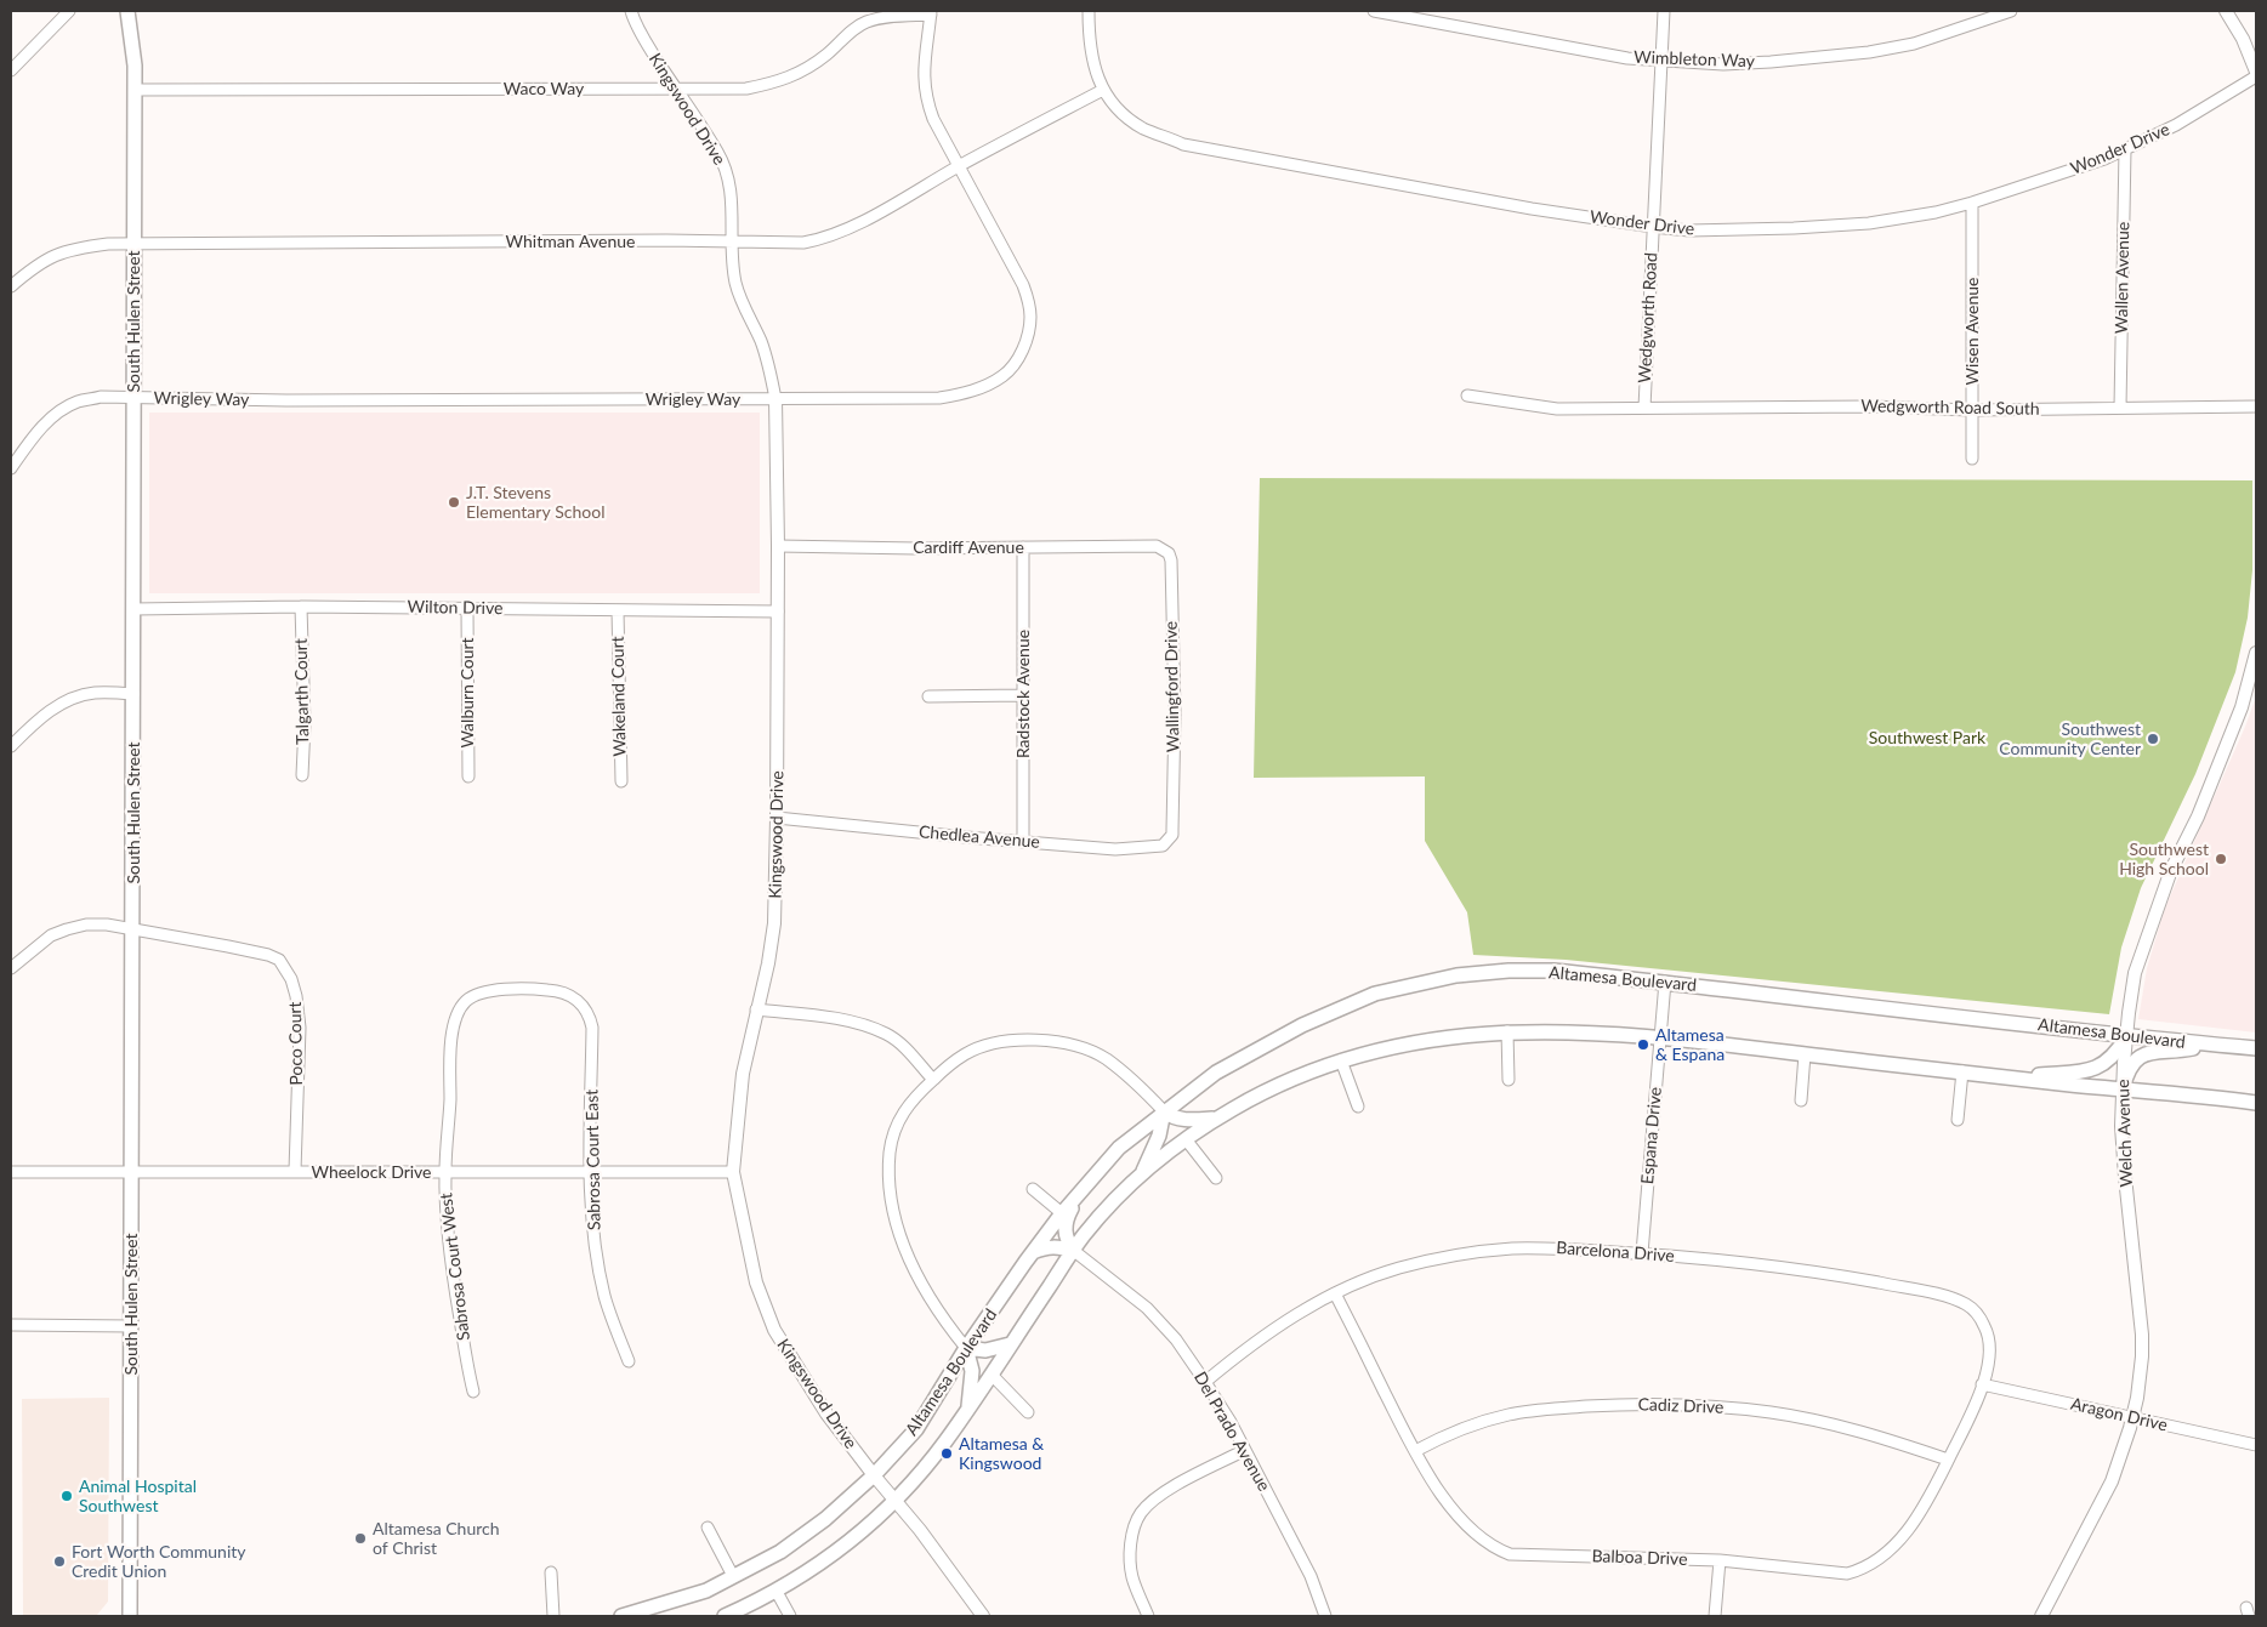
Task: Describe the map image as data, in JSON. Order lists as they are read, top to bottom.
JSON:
{
  "streets": {
    "main road": ["South Hulen Street", "Altamesa Boulevard"],
    "street": [
      "Wimbleton Way",
      "Waco Way",
      "Kingswood Drive",
      "Wonder Drive",
      "Whitman Avenue",
      "Wallen Avenue",
      "Wedgworth Road",
      "Wisen Avenue",
      "Wrigley Way",
      "Wedgworth Road South",
      "Cardiff Avenue",
      "Wilton Drive",
      "Wallingford Drive",
      "Talgarth Court",
      "Walburn Court",
      "Radstock Avenue",
      "Wakeland Court",
      "Chedlea Avenue",
      "Poco Court",
      "Welch Avenue",
      "Espana Drive",
      "Sabrosa Court East",
      "Wheelock Drive",
      "Barcelona Drive",
      "Sabrosa Court West",
      "Cadiz Drive",
      "Aragon Drive",
      "Del Prado Avenue",
      "Balboa Drive"
    ]
  },
  "crossings": [
    ["Wimbleton Way", "Wedgworth Road"],
    ["Waco Way", "Kingswood Drive"],
    ["Waco Way", "South Hulen Street"],
    ["Waco Way", "Wrigley Way"],
    ["Kingswood Drive", "Whitman Avenue"],
    ["Kingswood Drive", "Wrigley Way"],
    ["Kingswood Drive", "Cardiff Avenue"],
    ["Kingswood Drive", "Wilton Drive"],
    ["Kingswood Drive", "Chedlea Avenue"],
    ["Kingswood Drive", "Altamesa Boulevard"],
    ["Kingswood Drive", "Wheelock Drive"],
    ["Wonder Drive", "Whitman Avenue"],
    ["Wonder Drive", "Wallen Avenue"],
    ["Wonder Drive", "Wedgworth Road"],
    ["Wonder Drive", "Wisen Avenue"],
    ["Whitman Avenue", "South Hulen Street"],
    ["Whitman Avenue", "Wrigley Way"],
    ["Wallen Avenue", "Wedgworth Road South"],
    ["Wedgworth Road", "Wedgworth Road South"],
    ["South Hulen Street", "Wrigley Way"],
    ["South Hulen Street", "Wilton Drive"],
    ["South Hulen Street", "Poco Court"],
    ["South Hulen Street", "Wheelock Drive"],
    ["Wisen Avenue", "Wedgworth Road South"],
    ["Cardiff Avenue", "Wallingford Drive"],
    ["Cardiff Avenue", "Radstock Avenue"],
    ["Wilton Drive", "Talgarth Court"],
    ["Wilton Drive", "Walburn Court"],
    ["Wilton Drive", "Wakeland Court"],
    ["Wallingford Drive", "Chedlea Avenue"],
    ["Radstock Avenue", "Chedlea Avenue"],
    ["Altamesa Boulevard", "Welch Avenue"],
    ["Altamesa Boulevard", "Espana Drive"],
    ["Altamesa Boulevard", "Del Prado Avenue"],
    ["Poco Court", "Wheelock Drive"],
    ["Welch Avenue", "Aragon Drive"],
    ["Espana Drive", "Barcelona Drive"],
    ["Sabrosa Court East", "Wheelock Drive"],
    ["Sabrosa Court East", "Sabrosa Court West"],
    ["Wheelock Drive", "Sabrosa Court West"],
    ["Barcelona Drive", "Aragon Drive"],
    ["Barcelona Drive", "Del Prado Avenue"],
    ["Barcelona Drive", "Balboa Drive"],
    ["Cadiz Drive", "Balboa Drive"],
    ["Aragon Drive", "Balboa Drive"]
  ],
  "parks": ["Southwest Park"],
  "places": [
    "J.T. Stevens Elementary School",
    "Southwest Community Center",
    "Southwest High School",
    "Altamesa & Espana",
    "Altamesa & Kingswood",
    "Animal Hospital Southwest",
    "Altamesa Church of Christ",
    "Fort Worth Community Credit Union"
  ]
}
